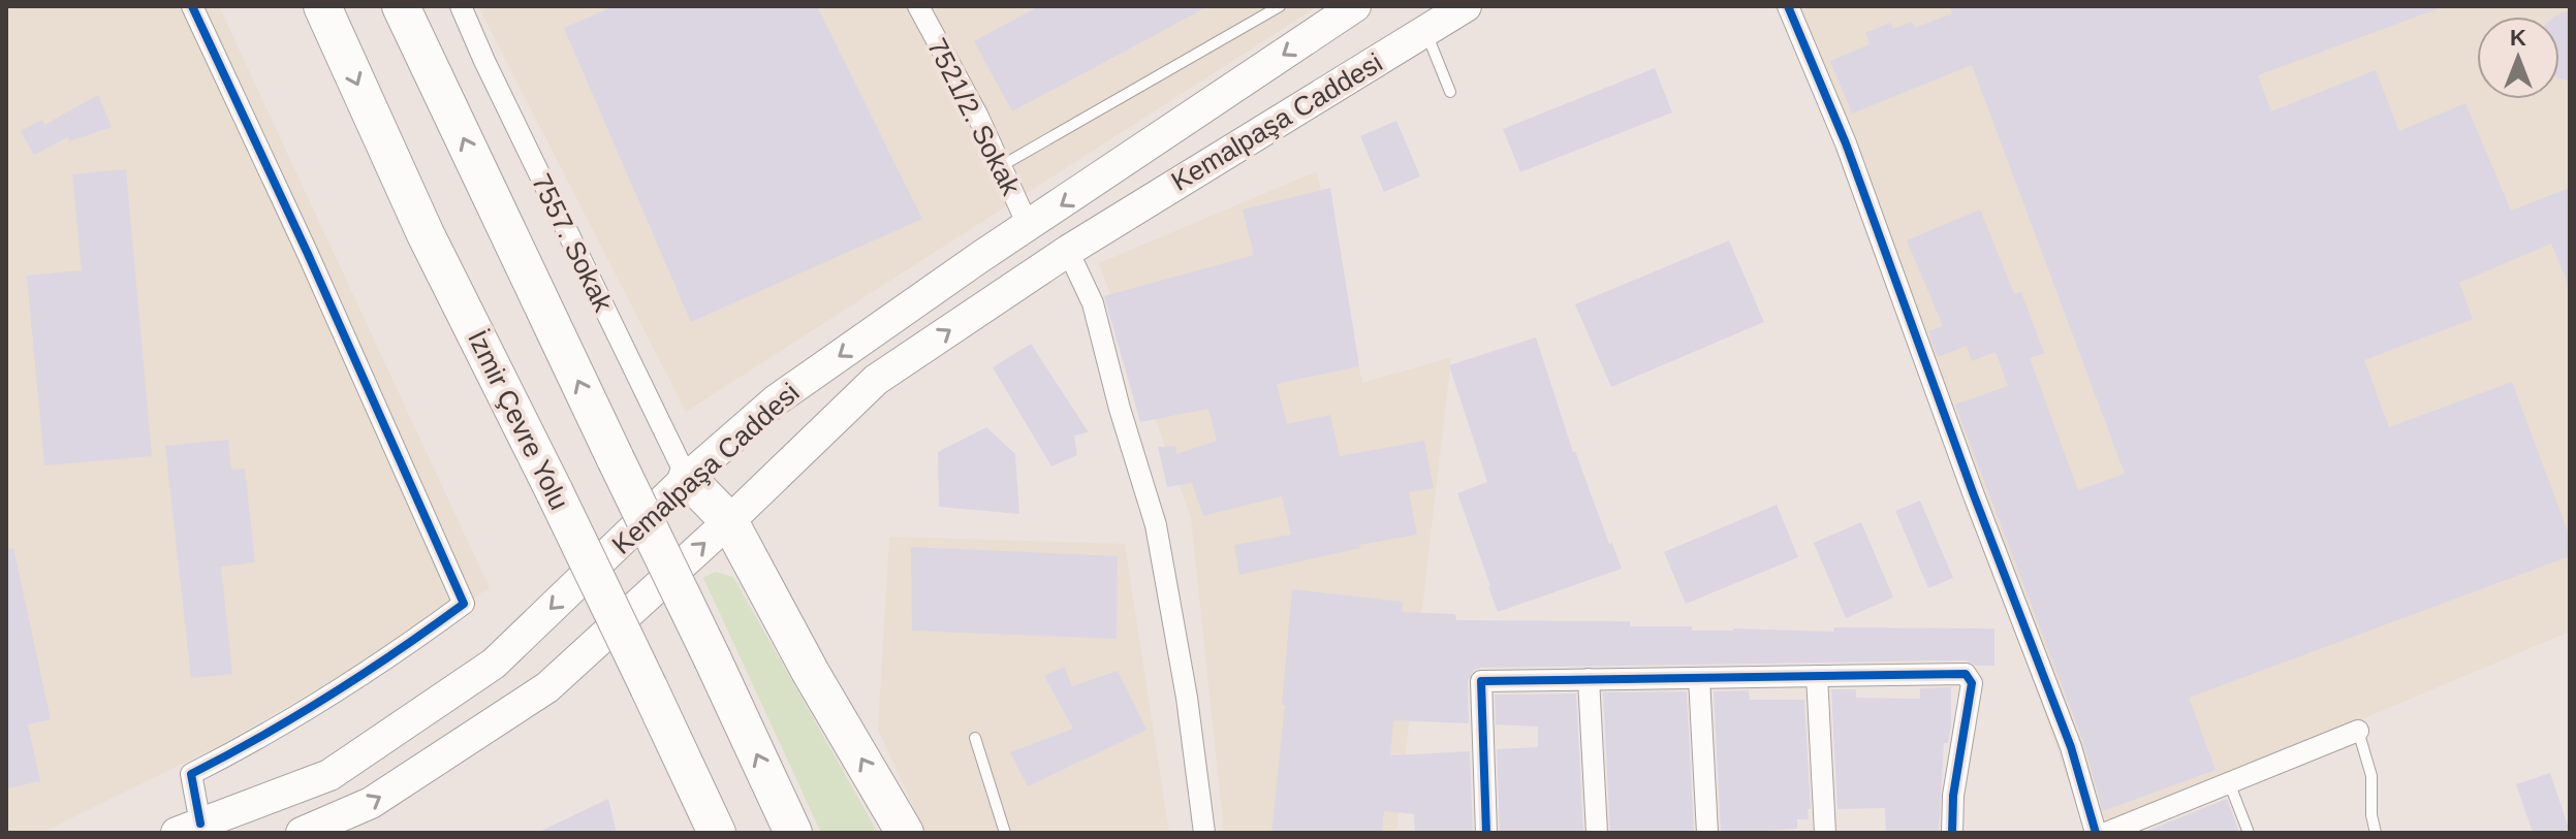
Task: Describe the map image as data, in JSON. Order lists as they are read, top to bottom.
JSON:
{
  "streets": {
    "highway": ["İzmir Çevre Yolu"],
    "main road": ["Kemalpaşa Caddesi"],
    "street": ["7521/2. Sokak", "7557. Sokak"]
  },
  "crossings": [
    ["7521/2. Sokak", "Kemalpaşa Caddesi"],
    ["Kemalpaşa Caddesi", "7557. Sokak"]
  ],
  "north": "top"
}
